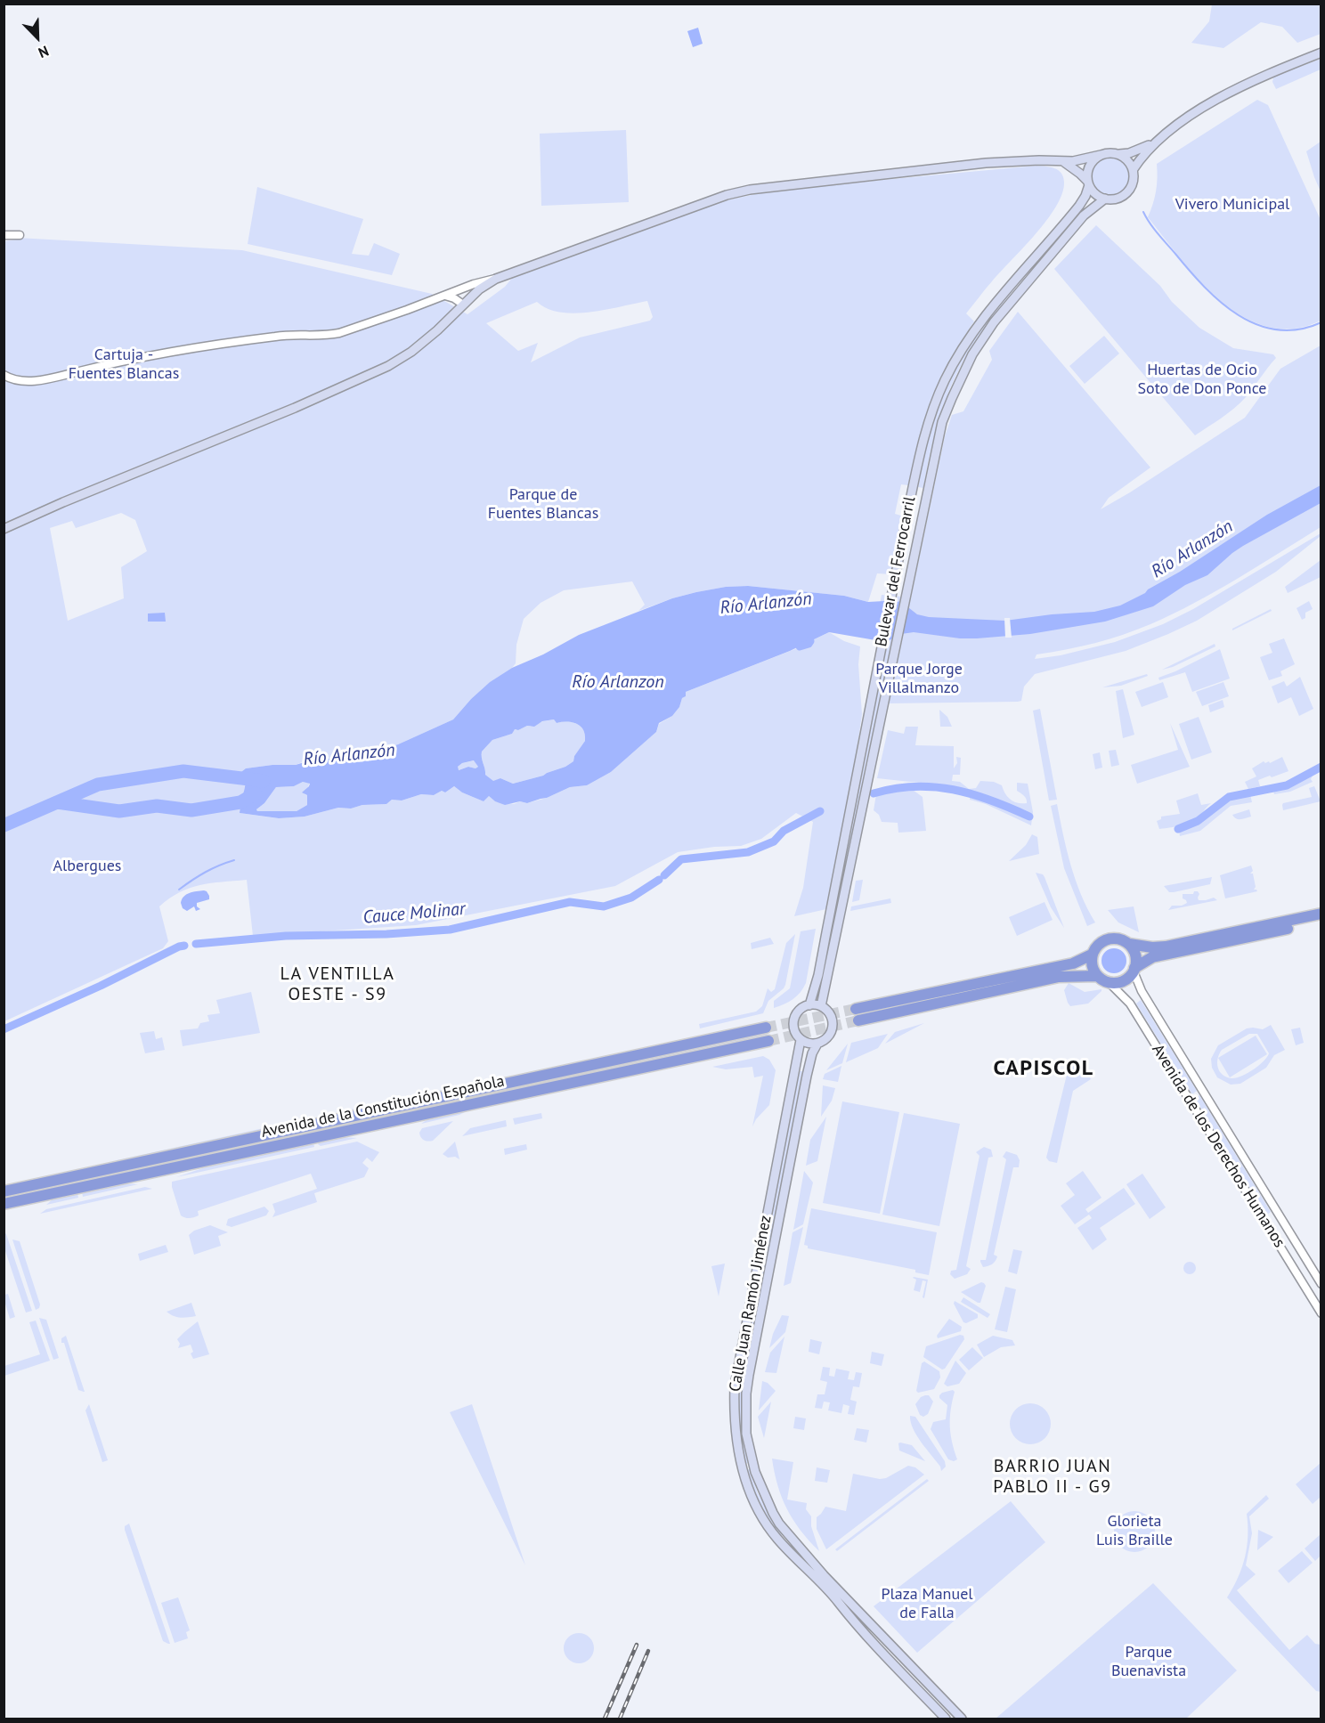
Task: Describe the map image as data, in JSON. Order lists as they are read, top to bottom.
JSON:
{
  "streets": {
    "highway": ["Avenida de la Constitución Española"],
    "main road": ["Bulevar del Ferrocarril", "Calle Juan Ramón Jiménez"],
    "street": ["Avenida de los Derechos Humanos"]
  },
  "crossings": [
    ["Bulevar del Ferrocarril", "Calle Juan Ramón Jiménez"]
  ],
  "districts": ["LA VENTILLA OESTE - S9", "CAPISCOL", "BARRIO JUAN PABLO II - G9"],
  "water": ["Río Arlanzón", "Río Arlanzon", "Cauce Molinar"],
  "parks": [
    "Vivero Municipal",
    "Cartuja - Fuentes Blancas",
    "Huertas de Ocio Soto de Don Ponce",
    "Parque de Fuentes Blancas",
    "Parque Jorge Villalmanzo",
    "Albergues",
    "Glorieta Luis Braille",
    "Plaza Manuel de Falla",
    "Parque Buenavista"
  ],
  "north": "bottom right"
}
